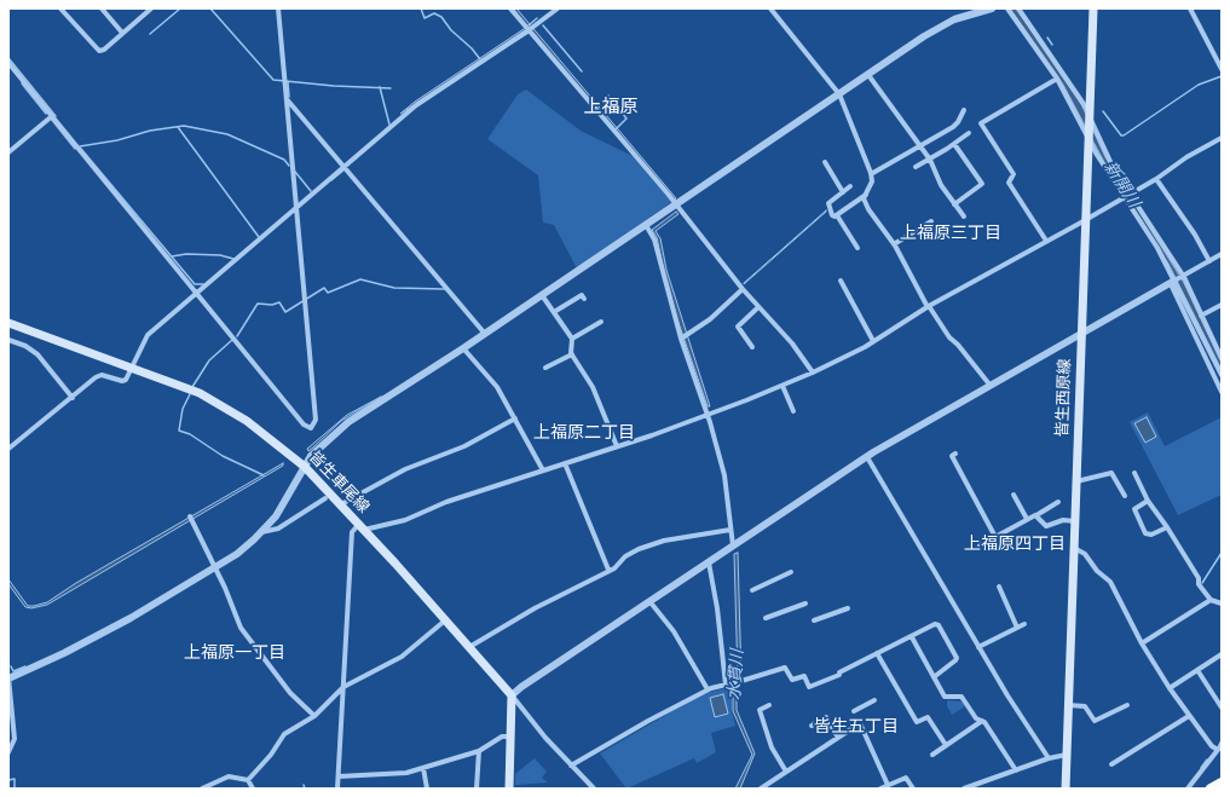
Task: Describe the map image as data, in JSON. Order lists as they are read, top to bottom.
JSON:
{
  "streets": {
    "main road": ["皆生西原線", "皆生車尾線"]
  },
  "districts": [
    "上福原",
    "上福原三丁目",
    "上福原二丁目",
    "上福原四丁目",
    "上福原一丁目",
    "皆生五丁目"
  ],
  "water": ["新開川", "水貫川"]
}
